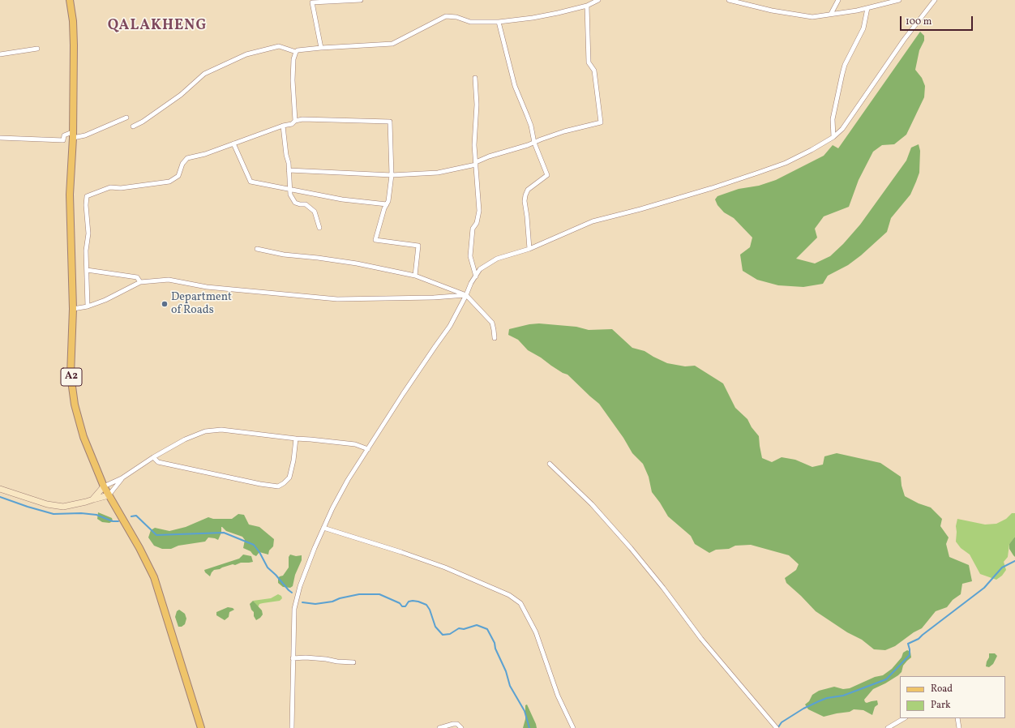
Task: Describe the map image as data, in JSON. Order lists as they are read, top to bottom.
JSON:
{
  "streets": {
    "main road": ["A2"]
  },
  "districts": ["QALAKHENG"],
  "places": ["Department of Roads"],
  "legend": ["Road", "Park"],
  "scale_bar": "100 m"
}
